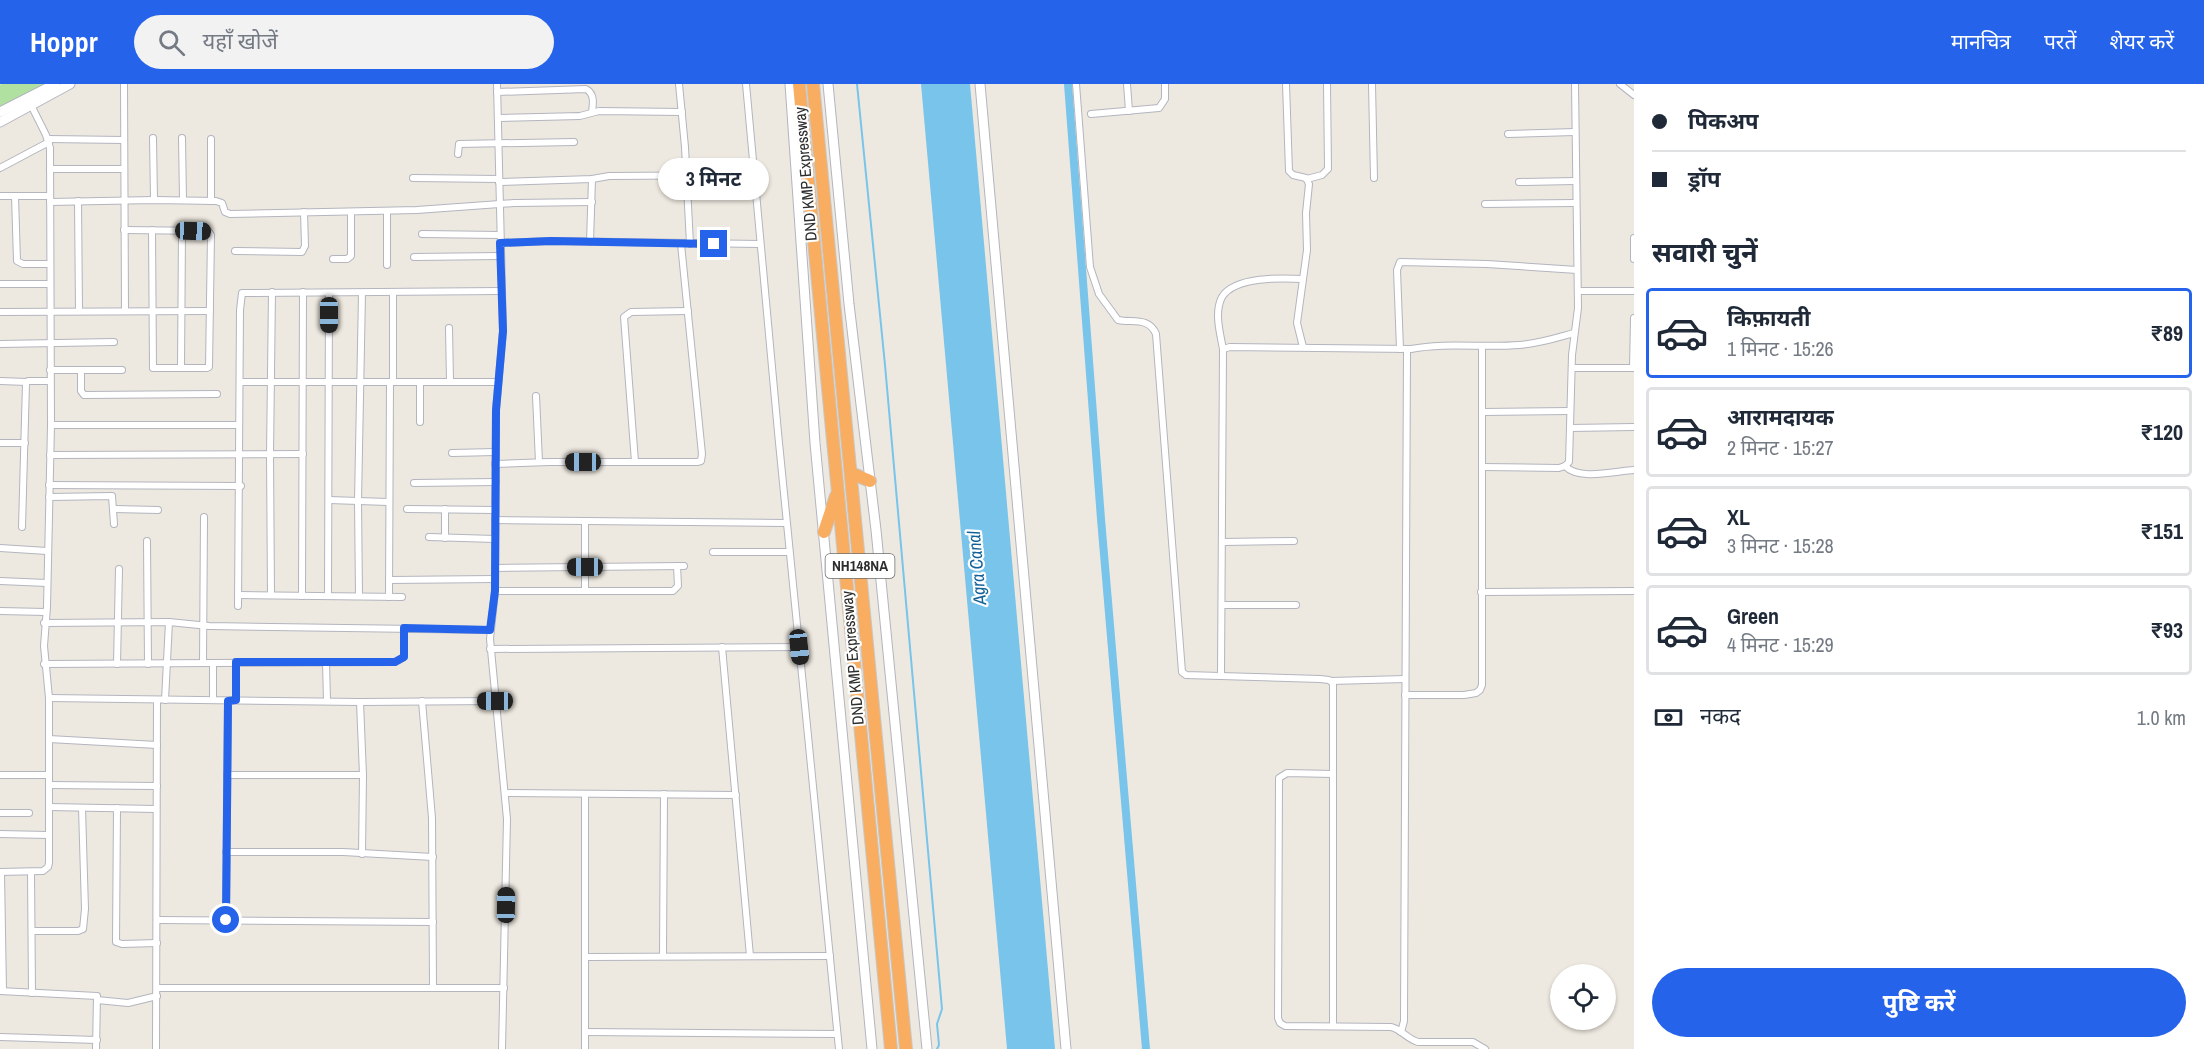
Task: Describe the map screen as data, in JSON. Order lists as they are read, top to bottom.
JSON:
{
  "streets": {
    "highway": ["DND KMP Expressway", "NH148NA"]
  },
  "water": ["Agra Canal"],
  "page": {
    "header": "Hoppr",
    "search": "यहाँ खोजें",
    "nav": ["मानचित्र", "परतें", "शेयर करें"],
    "banner": ["पिकअप", "ड्रॉप"],
    "bubble": "3 मिनट",
    "heading": "सवारी चुनें",
    "list": [
      {
        "name": "किफ़ायती",
        "note": "1 मिनट · 15:26",
        "value": "₹89"
      },
      {
        "name": "आरामदायक",
        "note": "2 मिनट · 15:27",
        "value": "₹120"
      },
      {
        "name": "XL",
        "note": "3 मिनट · 15:28",
        "value": "₹151"
      },
      {
        "name": "Green",
        "note": "4 मिनट · 15:29",
        "value": "₹93"
      }
    ],
    "pay": ["नकद", "1.0 km"],
    "buttons": "पुष्टि करें"
  }
}
